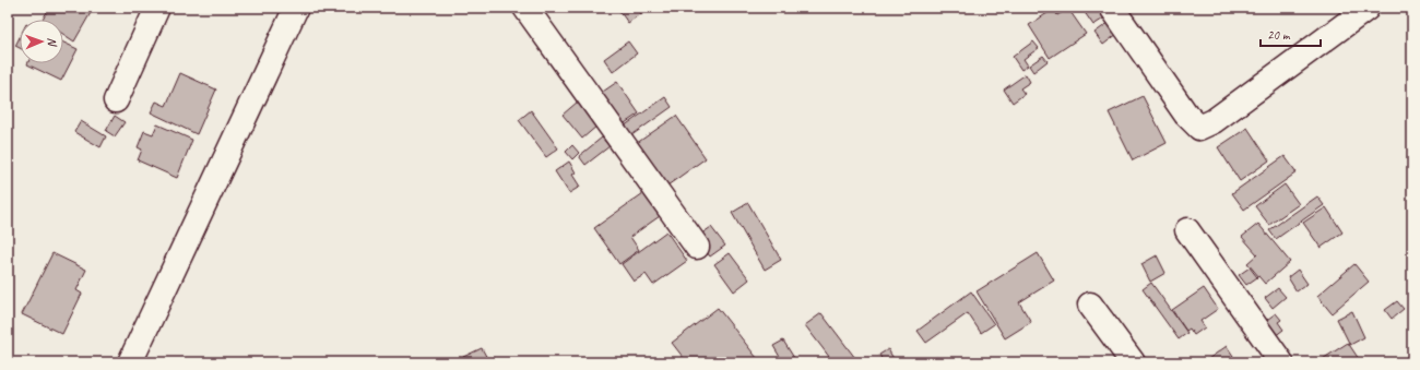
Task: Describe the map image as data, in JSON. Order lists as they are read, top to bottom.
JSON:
{
  "scale_bar": "20 m",
  "north": "right"
}
